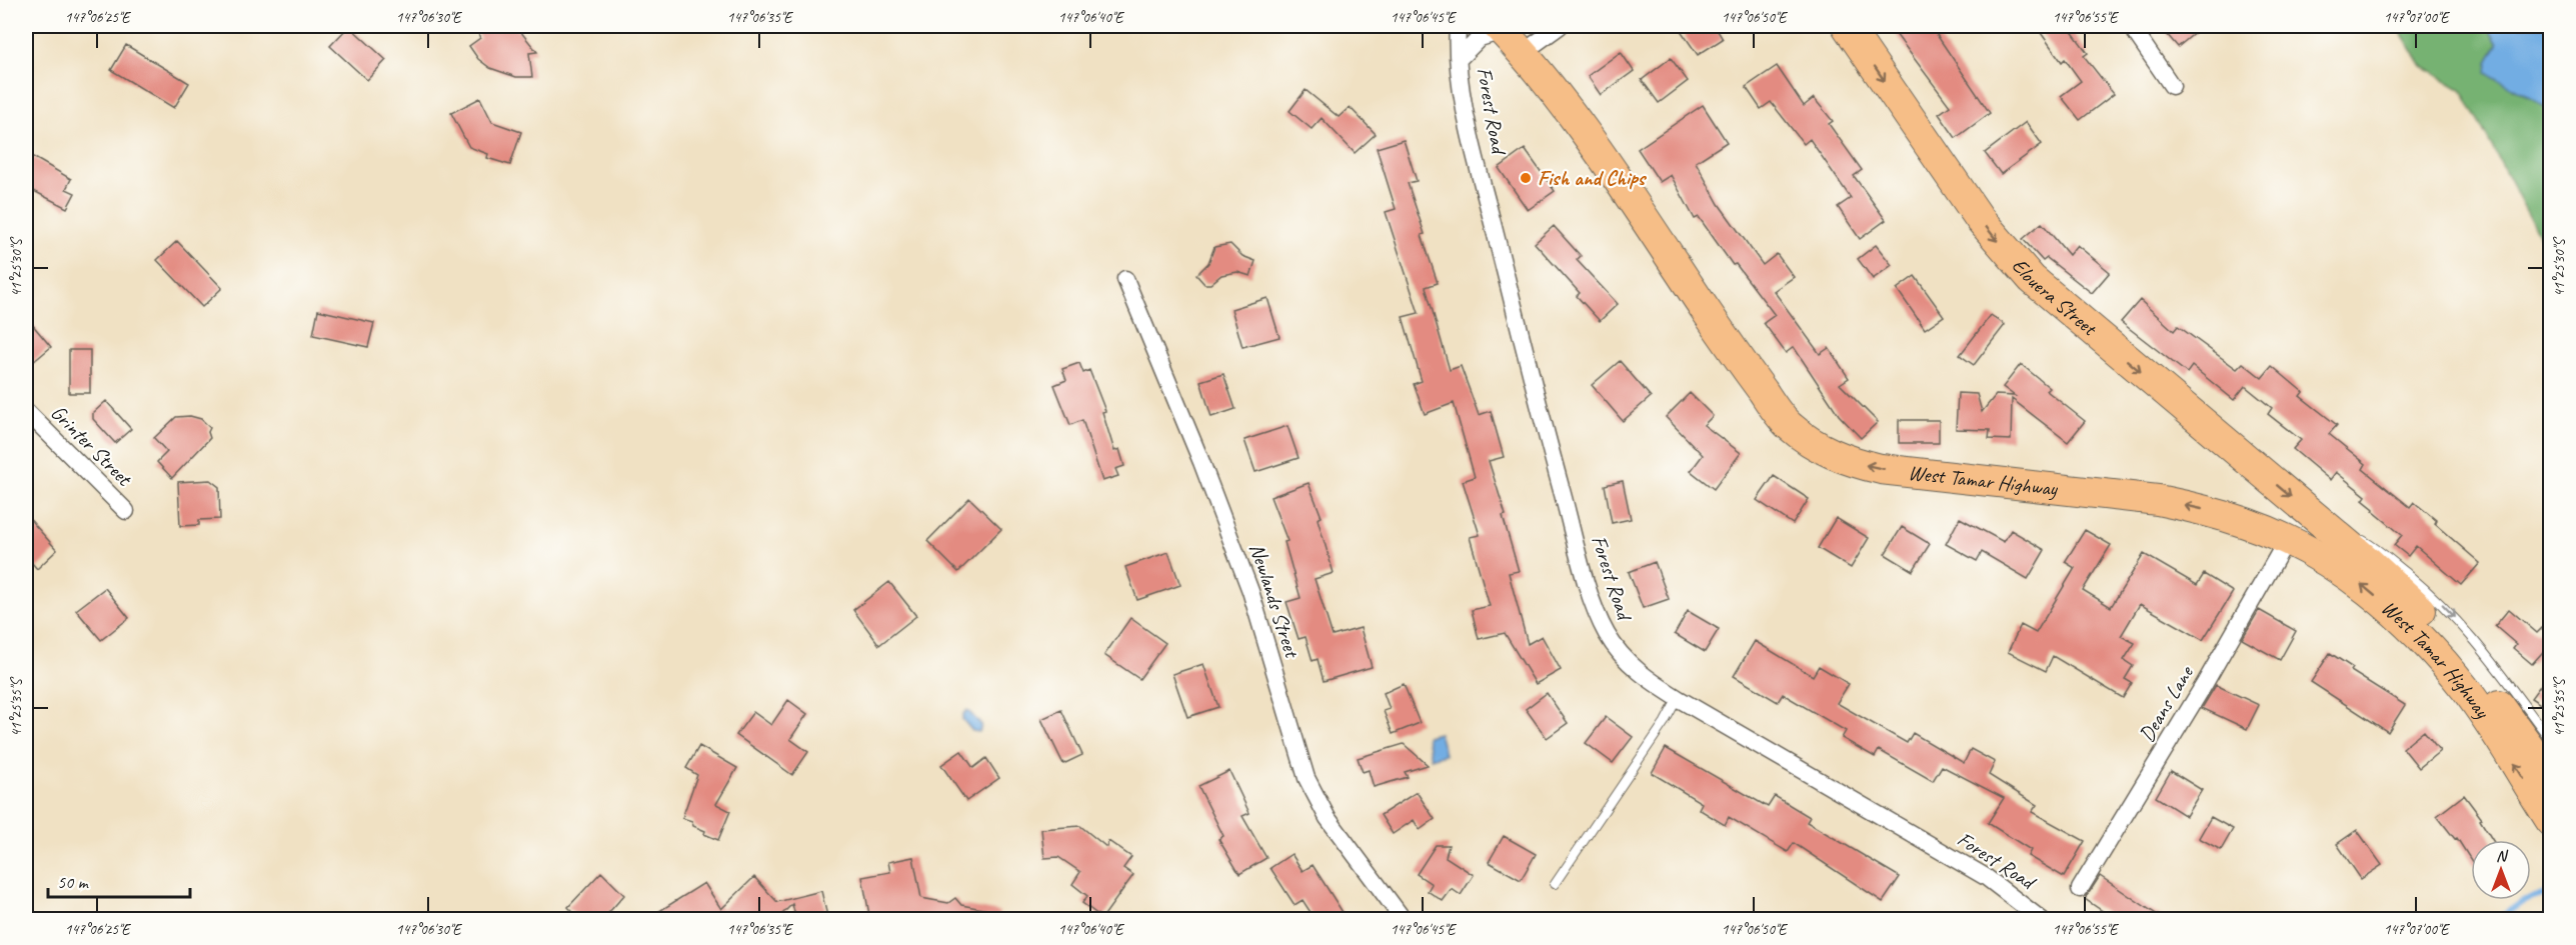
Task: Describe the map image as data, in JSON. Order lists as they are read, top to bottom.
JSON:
{
  "streets": {
    "highway": ["Elouera Street", "West Tamar Highway"],
    "street": [
      "Forest Road",
      "Grinter Street",
      "Newlands Street",
      "Deans Lane"
    ]
  },
  "crossings": [
    ["Elouera Street", "West Tamar Highway"],
    ["West Tamar Highway", "Deans Lane"]
  ],
  "one_way": ["Elouera Street", "West Tamar Highway"],
  "places": ["Fish and Chips"],
  "scale_bar": "50 m",
  "north": "top",
  "coordinates": [
    "147°06'25\"E",
    "147°06'30\"E",
    "147°06'35\"E",
    "147°06'40\"E",
    "147°06'45\"E",
    "147°06'50\"E",
    "147°06'55\"E",
    "147°07'00\"E",
    "41°25'30\"S",
    "41°25'35\"S"
  ]
}
